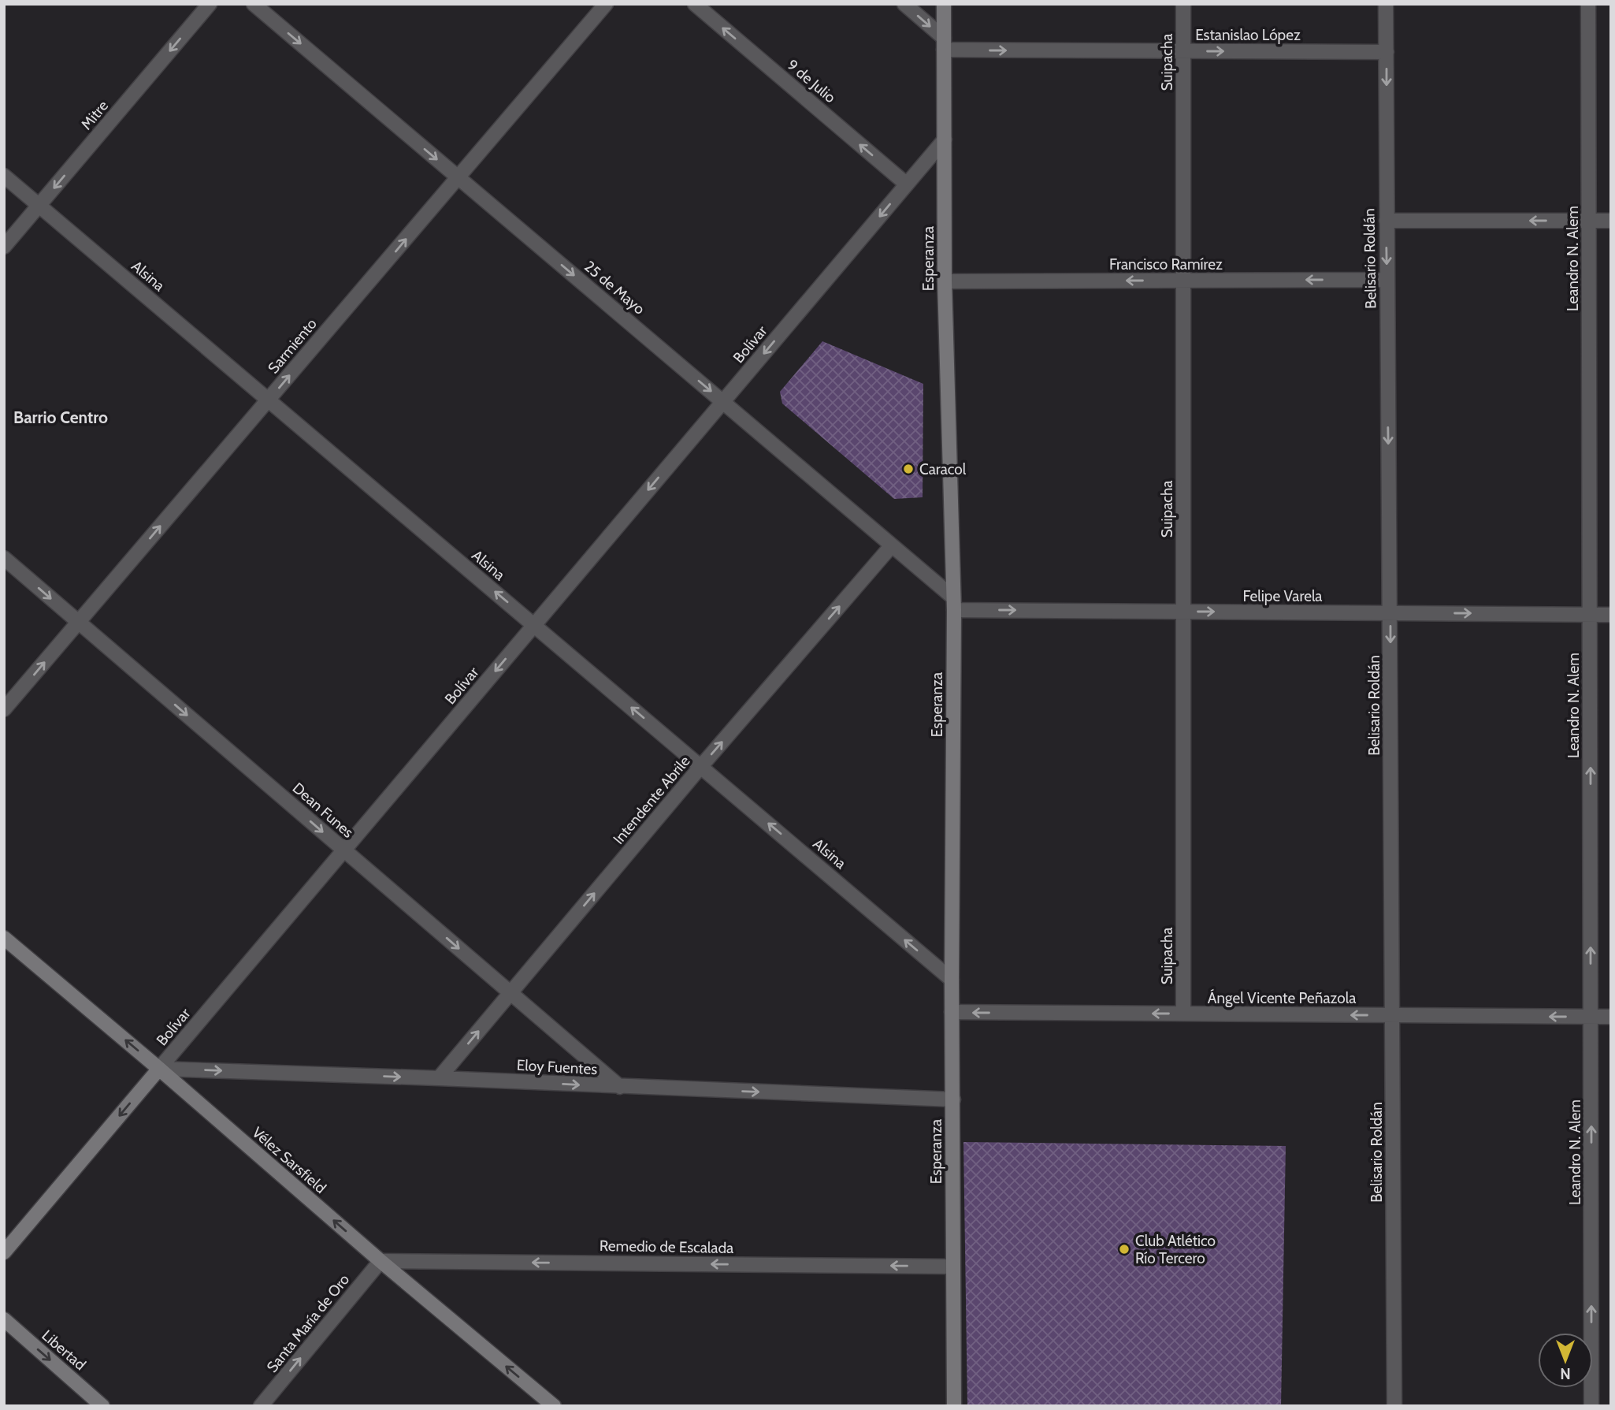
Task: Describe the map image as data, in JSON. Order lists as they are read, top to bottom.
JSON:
{
  "streets": {
    "main road": [
      "Esperanza",
      "Bolívar",
      "Vélez Sarsfield",
      "Libertad"
    ],
    "street": [
      "Estanislao López",
      "Suipacha",
      "9 de Julio",
      "Mitre",
      "Belisario Roldán",
      "Leandro N. Alem",
      "Francisco Ramírez",
      "Alsina",
      "25 de Mayo",
      "Sarmiento",
      "Felipe Varela",
      "Intendente Abrile",
      "Dean Funes",
      "Ángel Vicente Peñazola",
      "Eloy Fuentes",
      "Remedio de Escalada",
      "Santa María de Oro"
    ]
  },
  "crossings": [
    ["Estanislao López", "Suipacha"],
    ["Estanislao López", "Esperanza"],
    ["Estanislao López", "Belisario Roldán"],
    ["Suipacha", "Francisco Ramírez"],
    ["Suipacha", "Felipe Varela"],
    ["Suipacha", "Ángel Vicente Peñazola"],
    ["9 de Julio", "Bolívar"],
    ["Mitre", "Alsina"],
    ["Esperanza", "Francisco Ramírez"],
    ["Esperanza", "Alsina"],
    ["Esperanza", "25 de Mayo"],
    ["Esperanza", "Bolívar"],
    ["Esperanza", "Felipe Varela"],
    ["Esperanza", "Ángel Vicente Peñazola"],
    ["Esperanza", "Eloy Fuentes"],
    ["Esperanza", "Remedio de Escalada"],
    ["Belisario Roldán", "Francisco Ramírez"],
    ["Belisario Roldán", "Felipe Varela"],
    ["Belisario Roldán", "Ángel Vicente Peñazola"],
    ["Leandro N. Alem", "Felipe Varela"],
    ["Leandro N. Alem", "Ángel Vicente Peñazola"],
    ["Alsina", "Bolívar"],
    ["Alsina", "Sarmiento"],
    ["Alsina", "Intendente Abrile"],
    ["25 de Mayo", "Bolívar"],
    ["25 de Mayo", "Sarmiento"],
    ["25 de Mayo", "Felipe Varela"],
    ["25 de Mayo", "Intendente Abrile"],
    ["Bolívar", "Dean Funes"],
    ["Bolívar", "Eloy Fuentes"],
    ["Bolívar", "Vélez Sarsfield"],
    ["Sarmiento", "Dean Funes"],
    ["Intendente Abrile", "Dean Funes"],
    ["Intendente Abrile", "Eloy Fuentes"],
    ["Dean Funes", "Eloy Fuentes"],
    ["Eloy Fuentes", "Vélez Sarsfield"],
    ["Vélez Sarsfield", "Remedio de Escalada"],
    ["Vélez Sarsfield", "Santa María de Oro"],
    ["Remedio de Escalada", "Santa María de Oro"]
  ],
  "one_way": [
    "Estanislao López",
    "9 de Julio",
    "Mitre",
    "Belisario Roldán",
    "Leandro N. Alem",
    "Francisco Ramírez",
    "Alsina",
    "25 de Mayo",
    "Bolívar",
    "Sarmiento",
    "Felipe Varela",
    "Intendente Abrile",
    "Dean Funes",
    "Ángel Vicente Peñazola",
    "Eloy Fuentes",
    "Vélez Sarsfield",
    "Remedio de Escalada",
    "Santa María de Oro",
    "Libertad"
  ],
  "districts": ["Barrio Centro"],
  "places": ["Caracol", "Club Atlético Río Tercero"],
  "north": "bottom"
}
